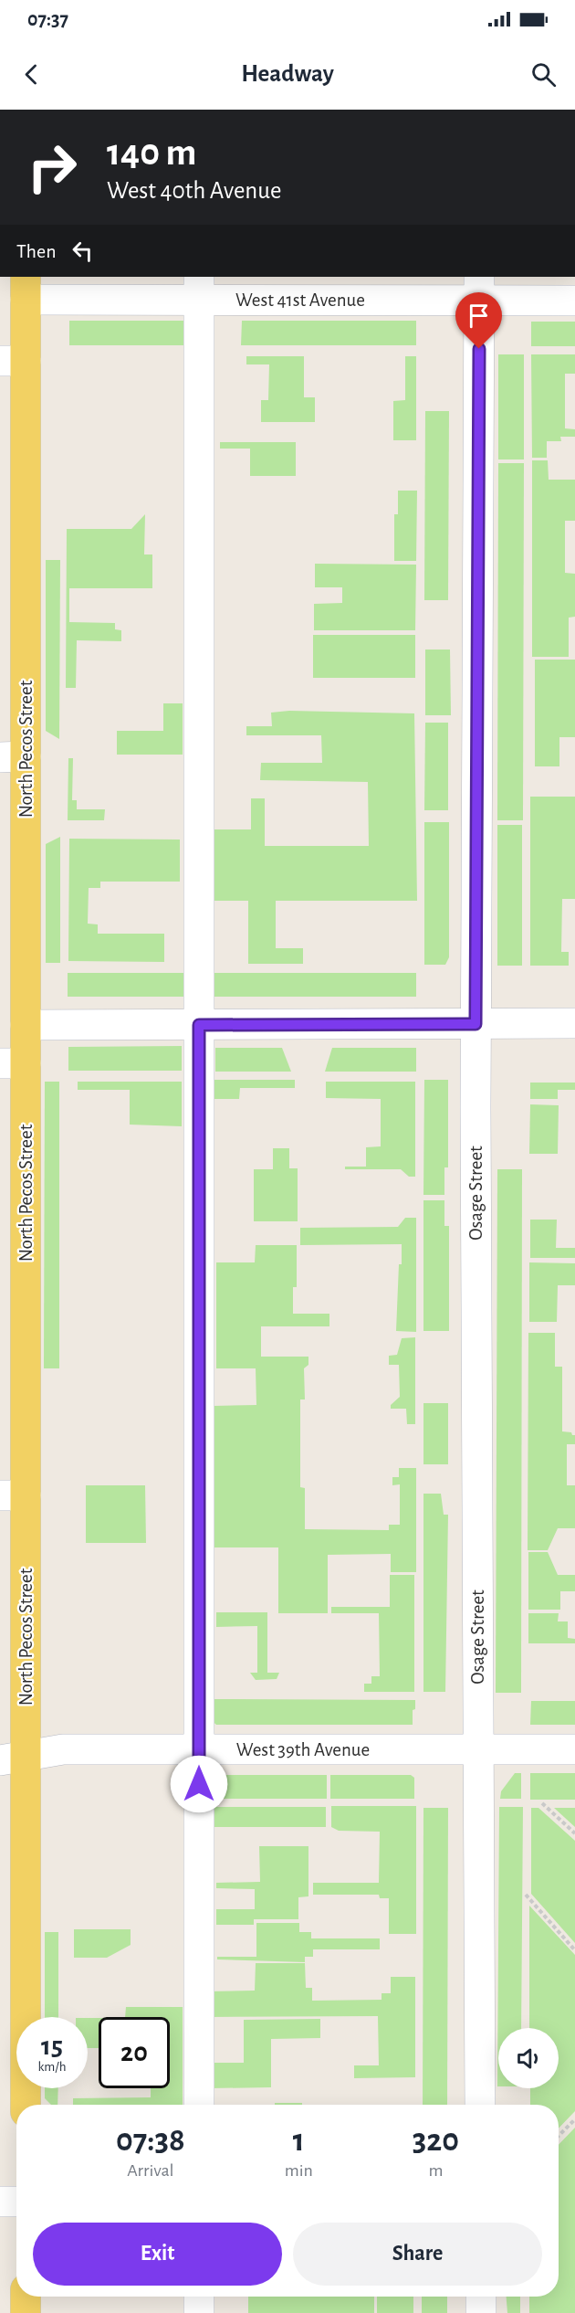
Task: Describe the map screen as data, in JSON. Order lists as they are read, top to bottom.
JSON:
{
  "streets": {
    "main road": ["North Pecos Street"],
    "street": ["West 41st Avenue", "Osage Street", "West 39th Avenue"]
  },
  "crossings": [
    ["West 41st Avenue", "North Pecos Street"],
    ["West 41st Avenue", "Osage Street"],
    ["North Pecos Street", "West 39th Avenue"],
    ["Osage Street", "West 39th Avenue"]
  ],
  "page": {
    "status": "07:37",
    "header": "Headway",
    "turn": ["140 m", "West 40th Avenue"],
    "then": "Then",
    "speed": "15 km/h",
    "limit": "20",
    "eta": [
      "07:38",
      "Arrival",
      "1",
      "min",
      "320",
      "m"
    ],
    "buttons": ["Exit", "Share"]
  }
}
